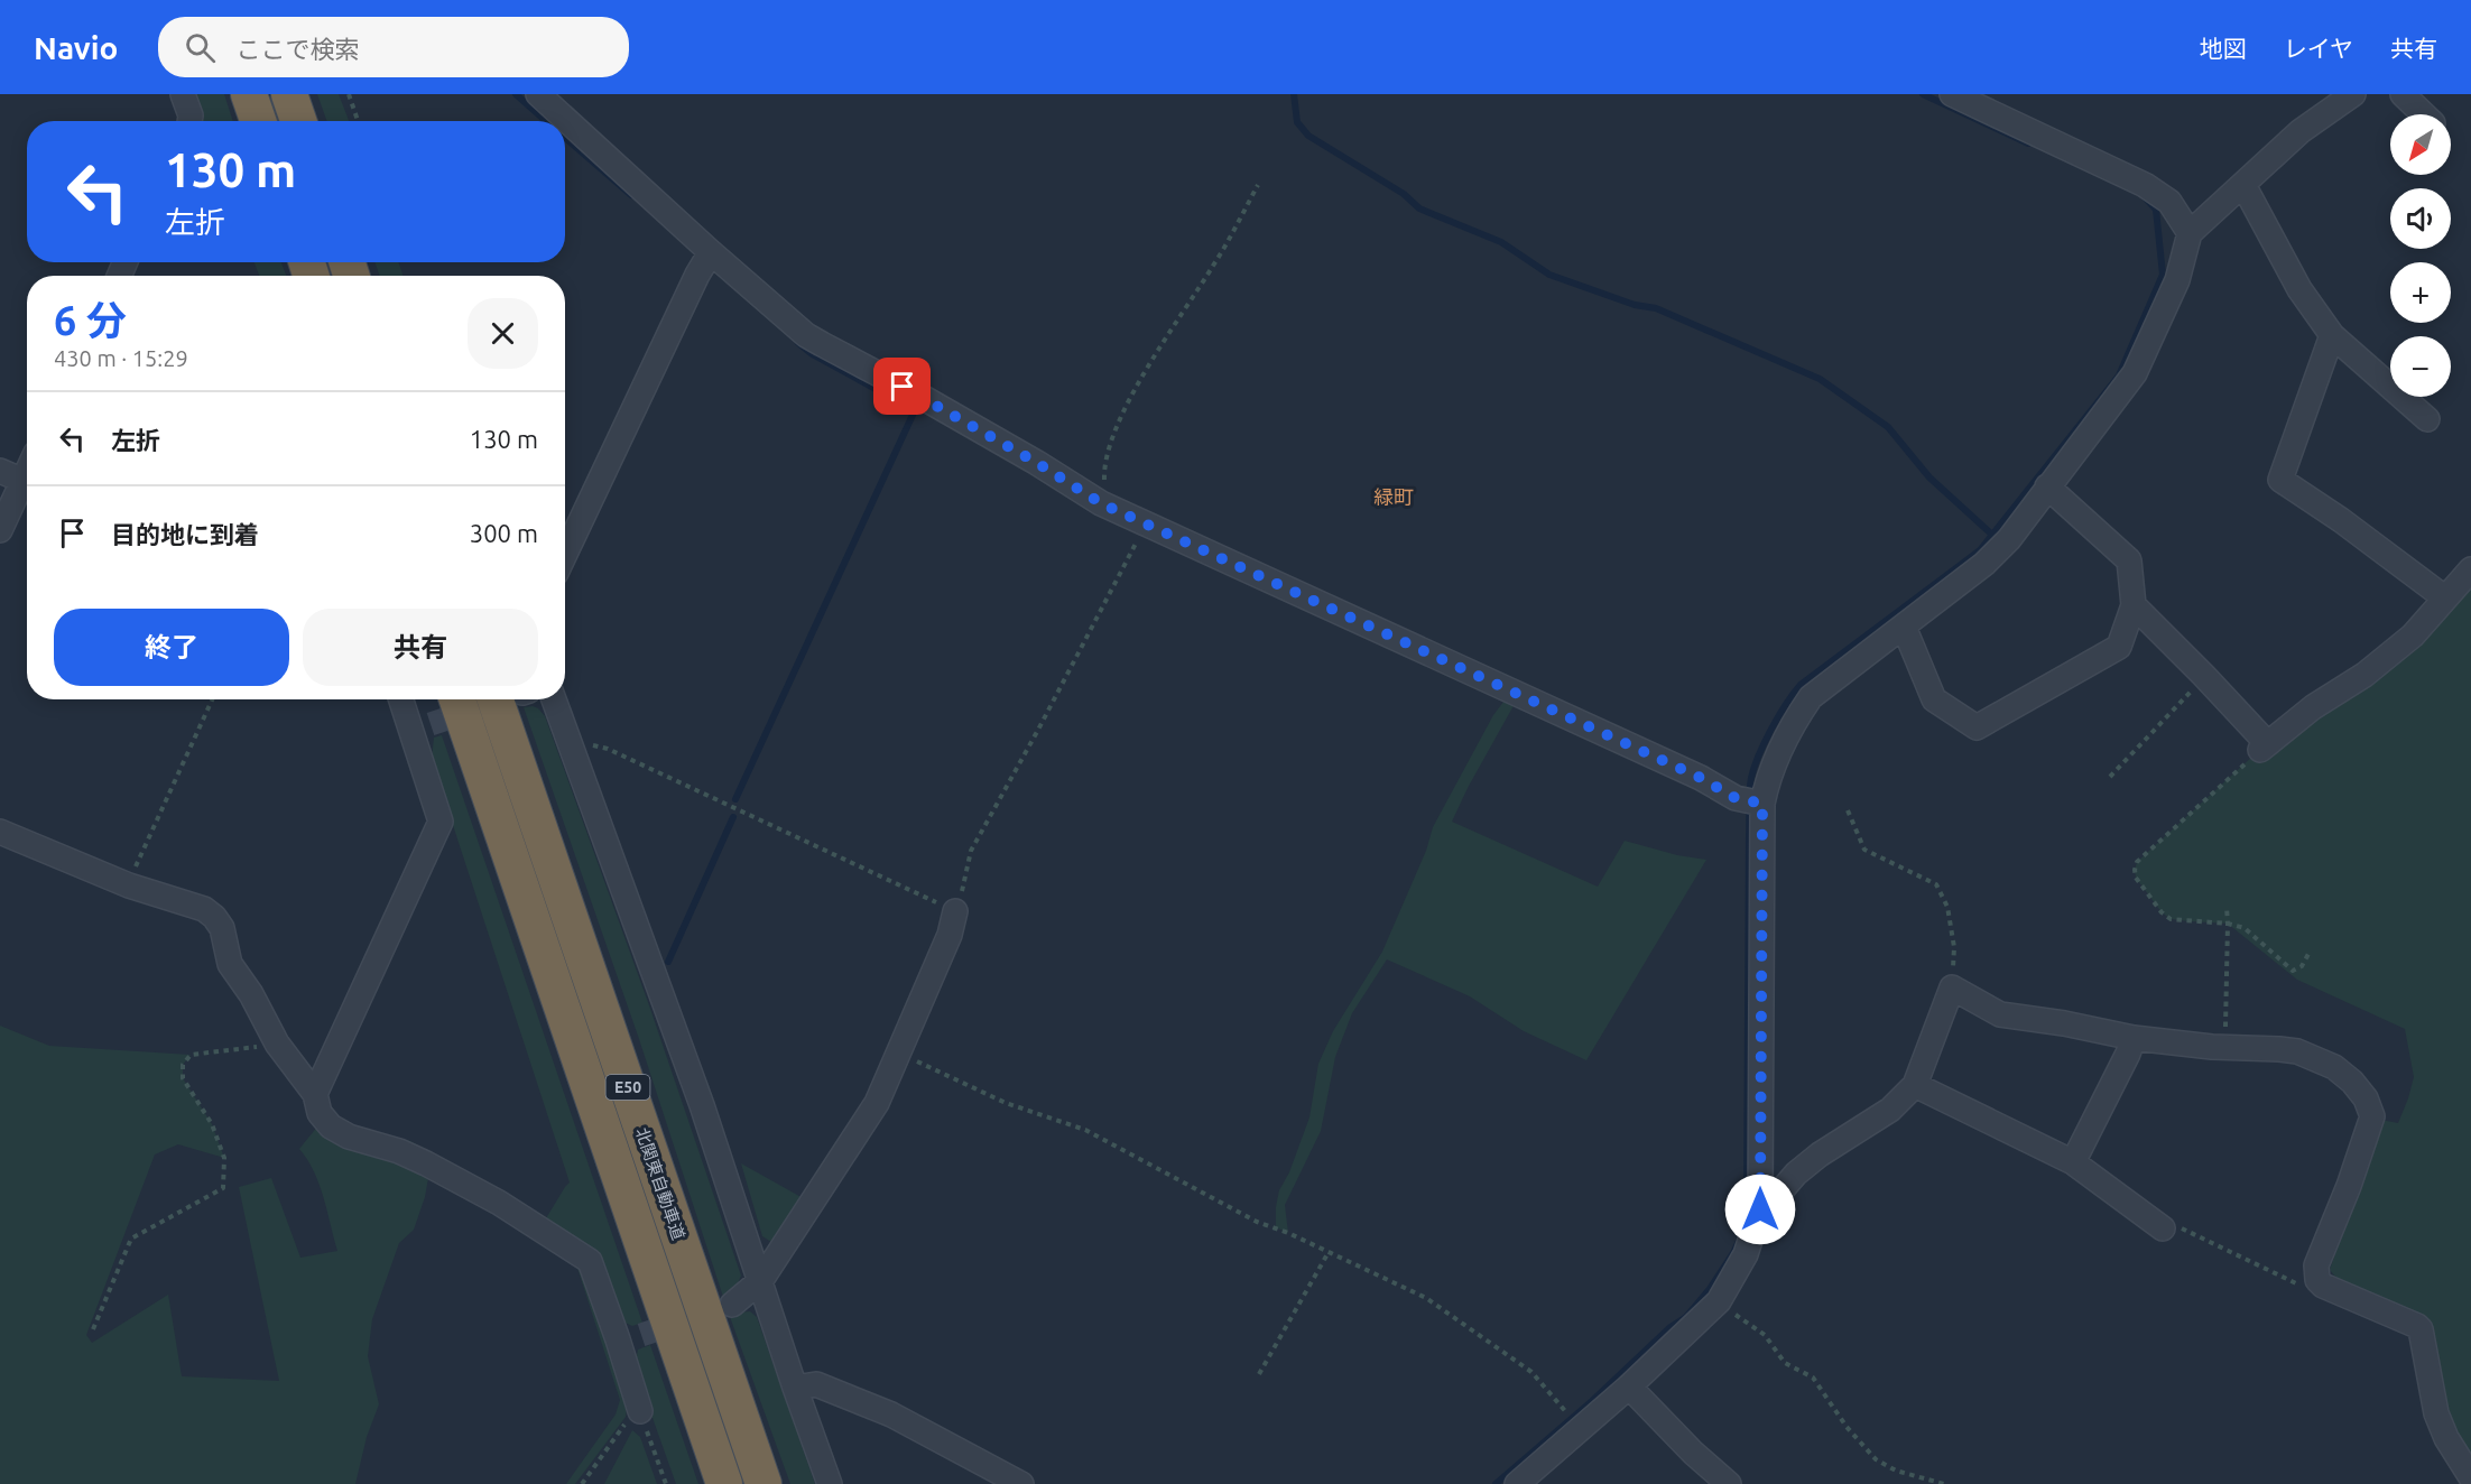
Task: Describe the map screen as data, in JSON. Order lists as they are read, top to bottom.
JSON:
{
  "streets": {
    "highway": ["E50", "北関東自動車道"]
  },
  "districts": ["緑町"],
  "north": "bottom left",
  "page": {
    "header": "Navio",
    "search": "ここで検索",
    "nav": ["地図", "レイヤ", "共有"],
    "map_buttons": ["+", "−"],
    "turn": ["130 m", "左折"],
    "heading": ["6 分", "430 m · 15:29"],
    "list": [
      {
        "name": "左折",
        "value": "130 m"
      },
      {
        "name": "目的地に到着",
        "value": "300 m"
      }
    ],
    "buttons": ["終了", "共有"]
  }
}
